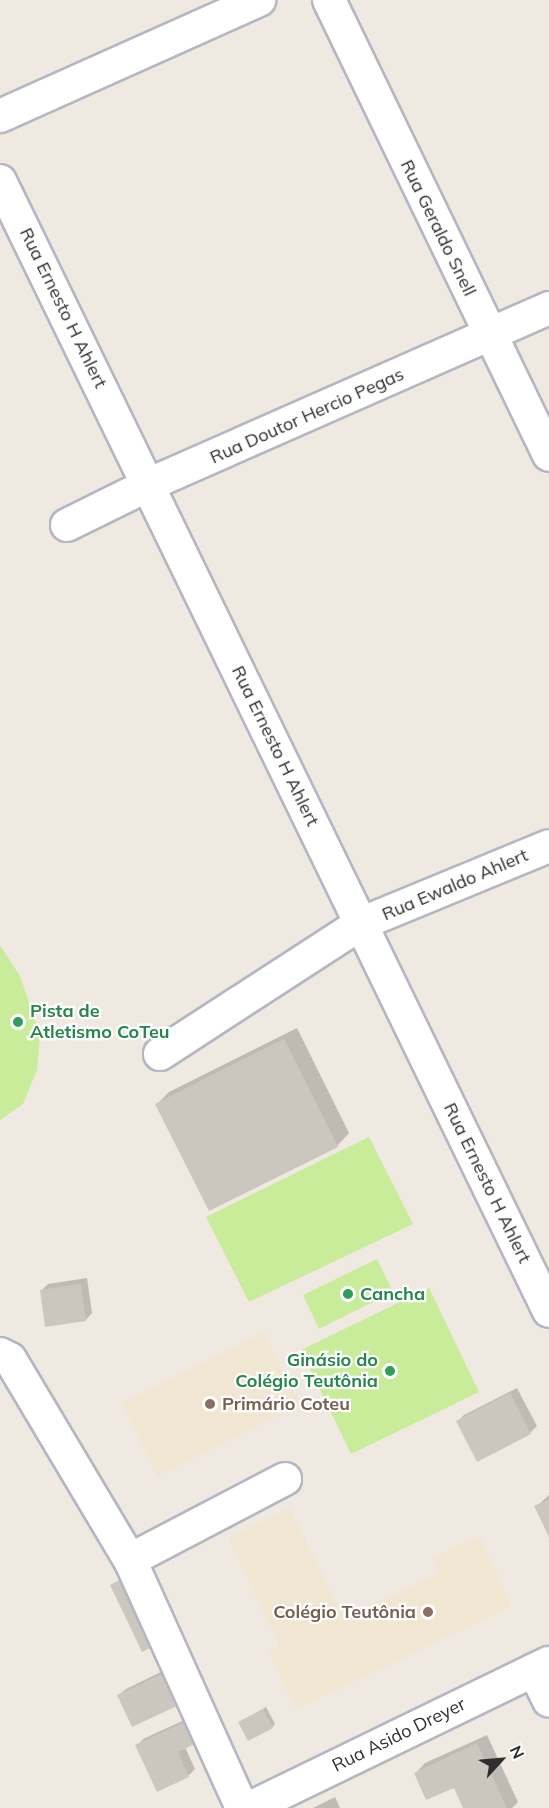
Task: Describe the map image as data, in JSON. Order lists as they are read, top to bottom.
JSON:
{
  "streets": {
    "street": [
      "Rua Geraldo Snell",
      "Rua Ernesto H Ahlert",
      "Rua Doutor Hercio Pegas",
      "Rua Ewaldo Ahlert",
      "Rua Asido Dreyer"
    ]
  },
  "crossings": [
    ["Rua Geraldo Snell", "Rua Doutor Hercio Pegas"],
    ["Rua Ernesto H Ahlert", "Rua Doutor Hercio Pegas"],
    ["Rua Ernesto H Ahlert", "Rua Ewaldo Ahlert"]
  ],
  "places": [
    "Pista de Atletismo CoTeu",
    "Cancha",
    "Ginásio do Colégio Teutônia",
    "Primário Coteu",
    "Colégio Teutônia"
  ],
  "north": "top right"
}
